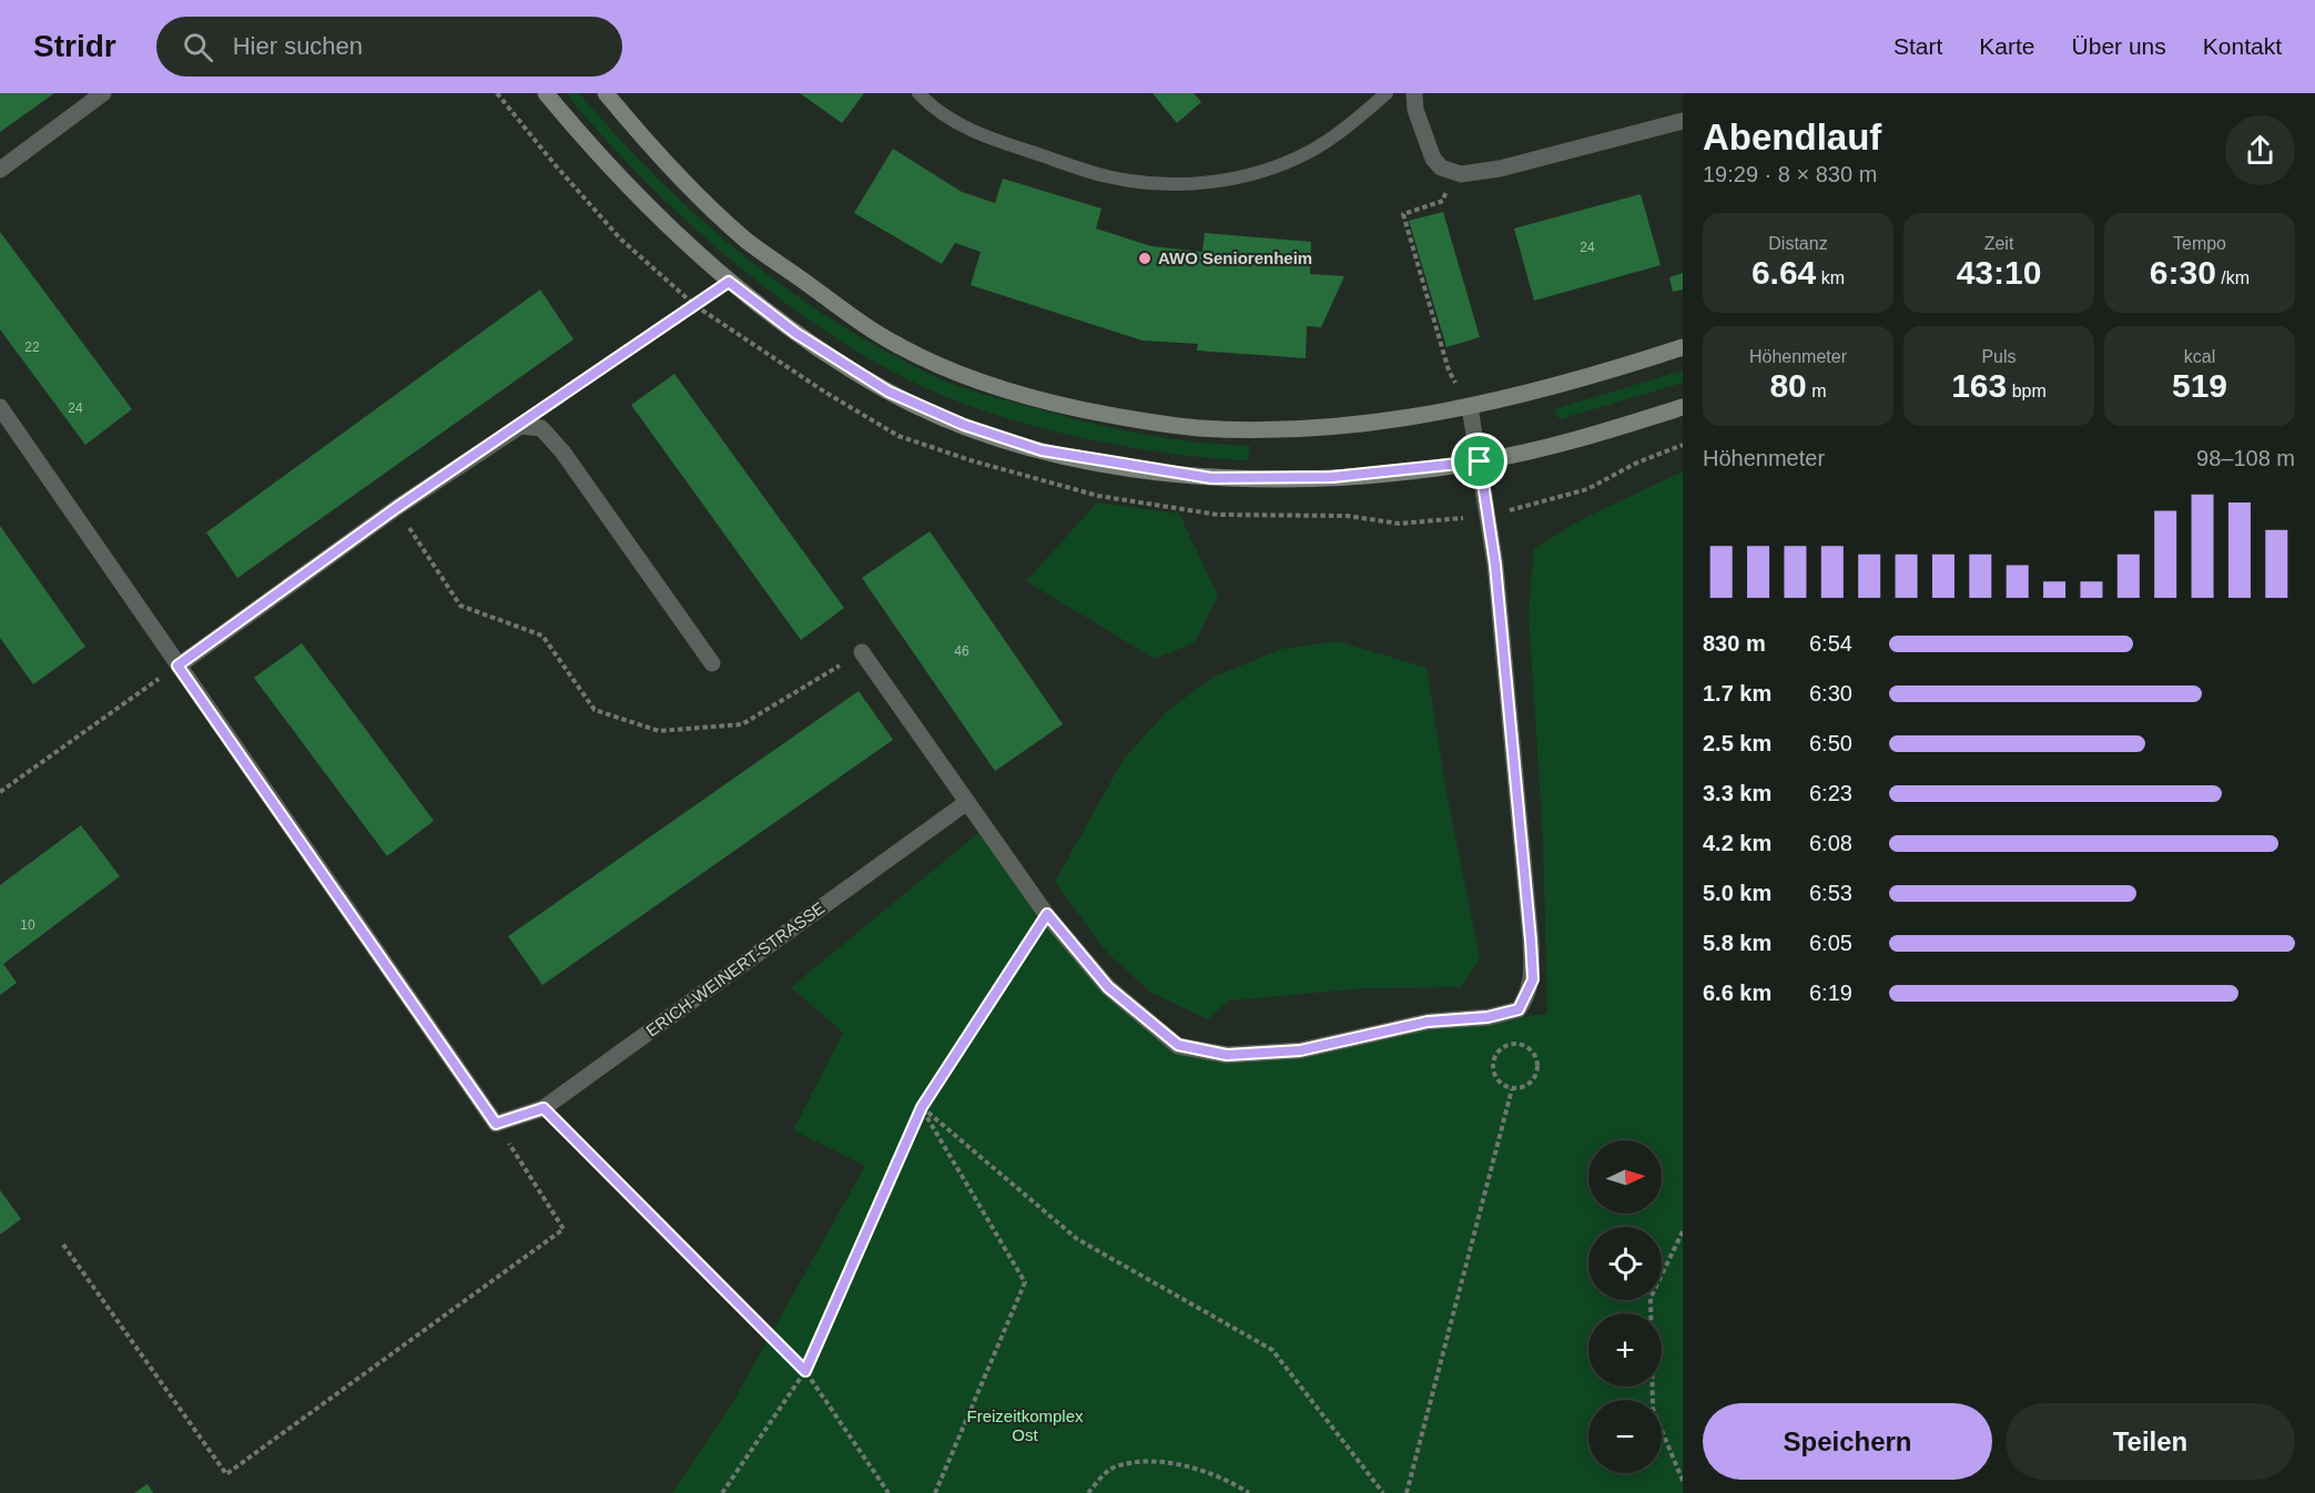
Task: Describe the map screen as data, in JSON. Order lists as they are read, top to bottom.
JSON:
{
  "streets": {
    "street": ["ERICH-WEINERT-STRASSE"]
  },
  "parks": ["Freizeitkomplex Ost"],
  "places": ["AWO Seniorenheim"],
  "house_numbers": [
    "24",
    "22",
    "24",
    "46",
    "10"
  ],
  "north": "right",
  "page": {
    "header": "Stridr",
    "search": "Hier suchen",
    "nav": [
      "Start",
      "Karte",
      "Über uns",
      "Kontakt"
    ],
    "heading": ["Abendlauf", "19:29 · 8 × 830 m"],
    "stats": [
      ["Distanz", "6.64 km"],
      ["Zeit", "43:10"],
      ["Tempo", "6:30 /km"],
      ["Höhenmeter", "80 m"],
      ["Puls", "163 bpm"],
      ["kcal", "519"]
    ],
    "chart": ["Höhenmeter", "98–108 m"],
    "list": [
      {
        "name": "830 m",
        "note": "6:54"
      },
      {
        "name": "1.7 km",
        "note": "6:30"
      },
      {
        "name": "2.5 km",
        "note": "6:50"
      },
      {
        "name": "3.3 km",
        "note": "6:23"
      },
      {
        "name": "4.2 km",
        "note": "6:08"
      },
      {
        "name": "5.0 km",
        "note": "6:53"
      },
      {
        "name": "5.8 km",
        "note": "6:05"
      },
      {
        "name": "6.6 km",
        "note": "6:19"
      }
    ],
    "map_buttons": ["+", "−"],
    "buttons": ["Speichern", "Teilen"]
  }
}
